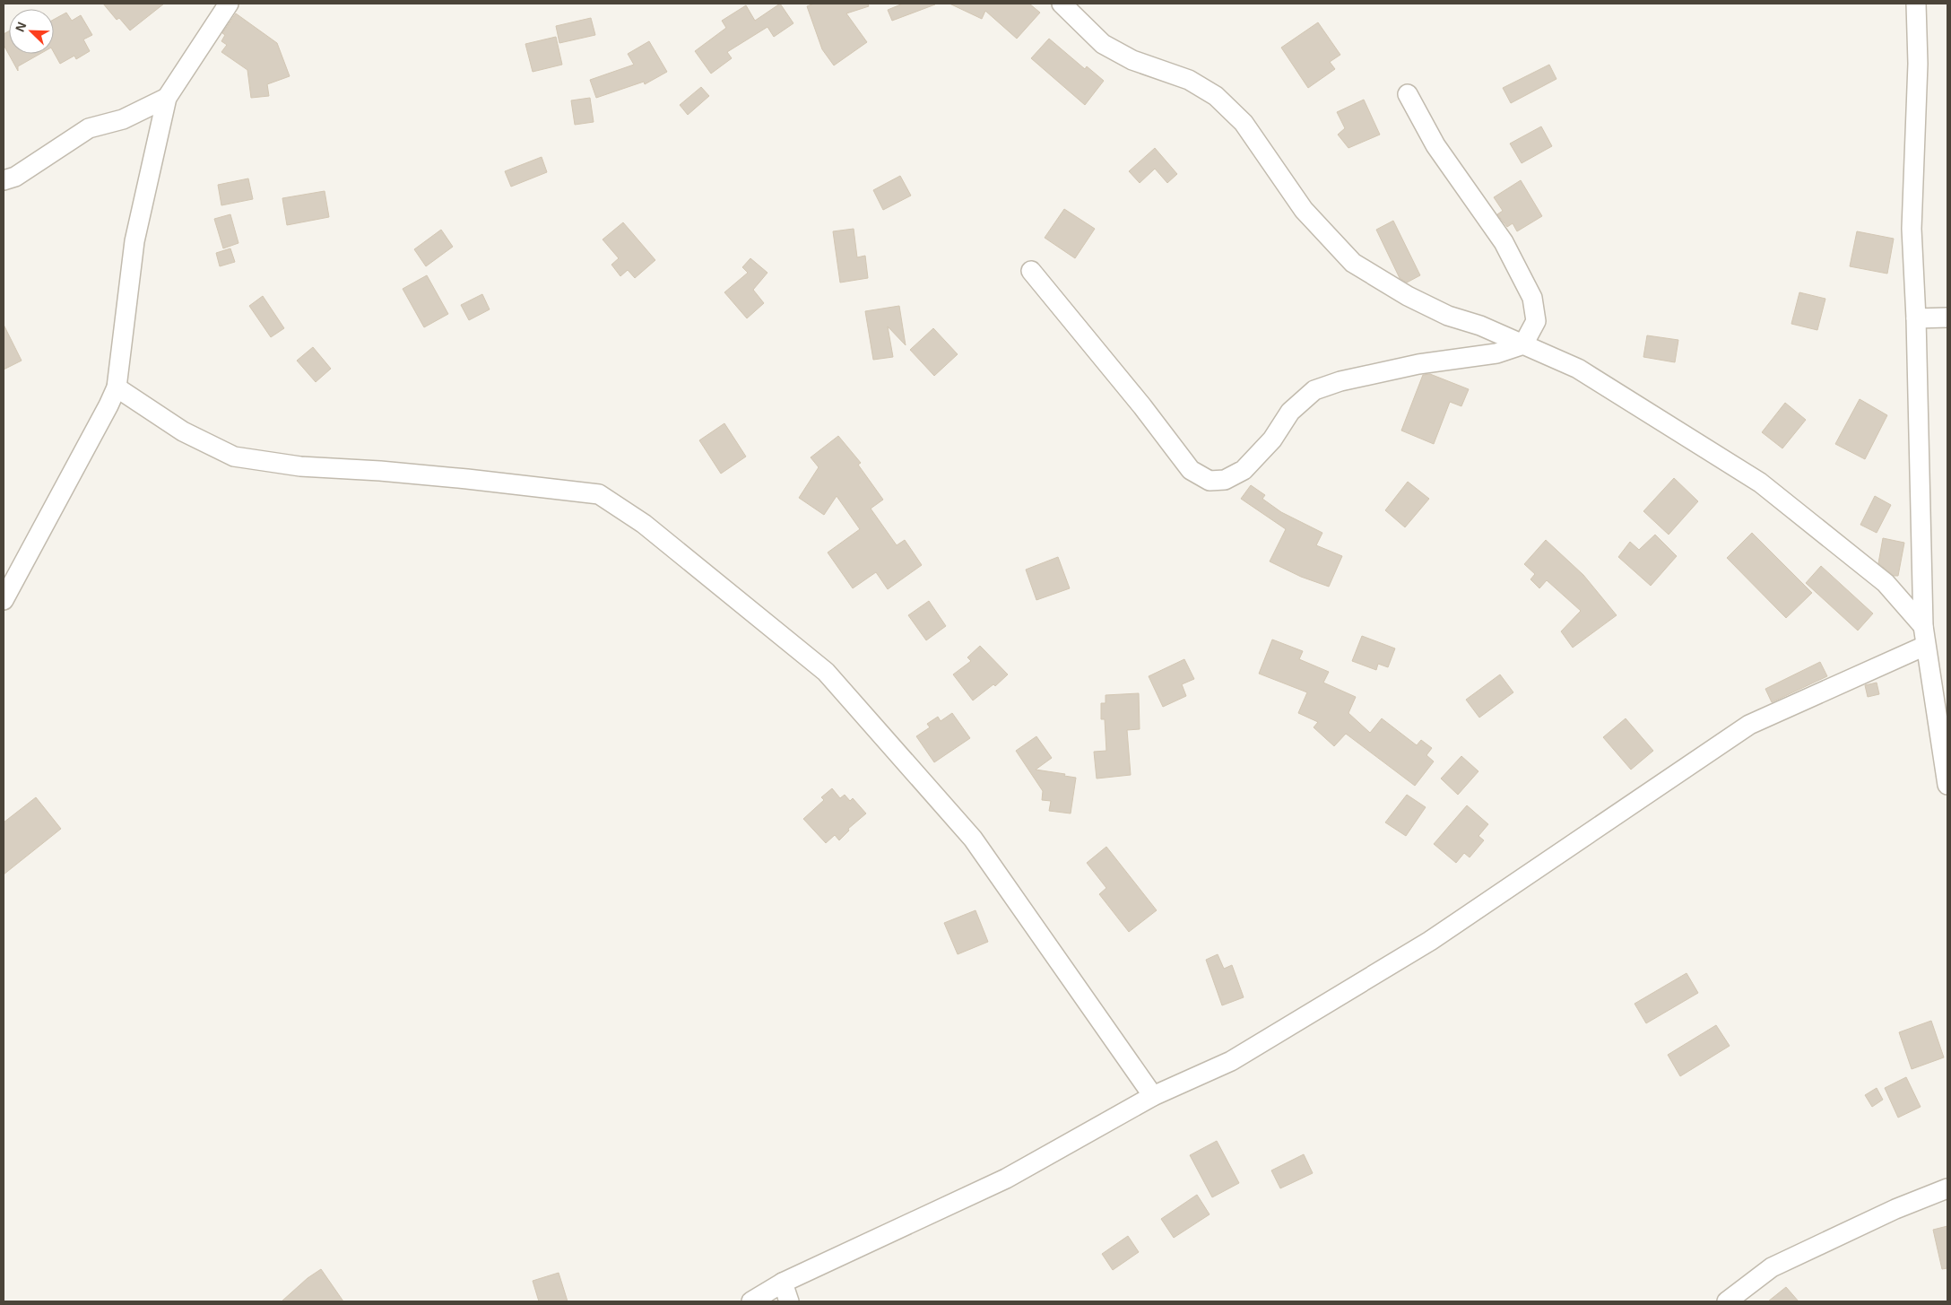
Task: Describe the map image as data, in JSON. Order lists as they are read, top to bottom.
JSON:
{
  "north": "top left"
}
